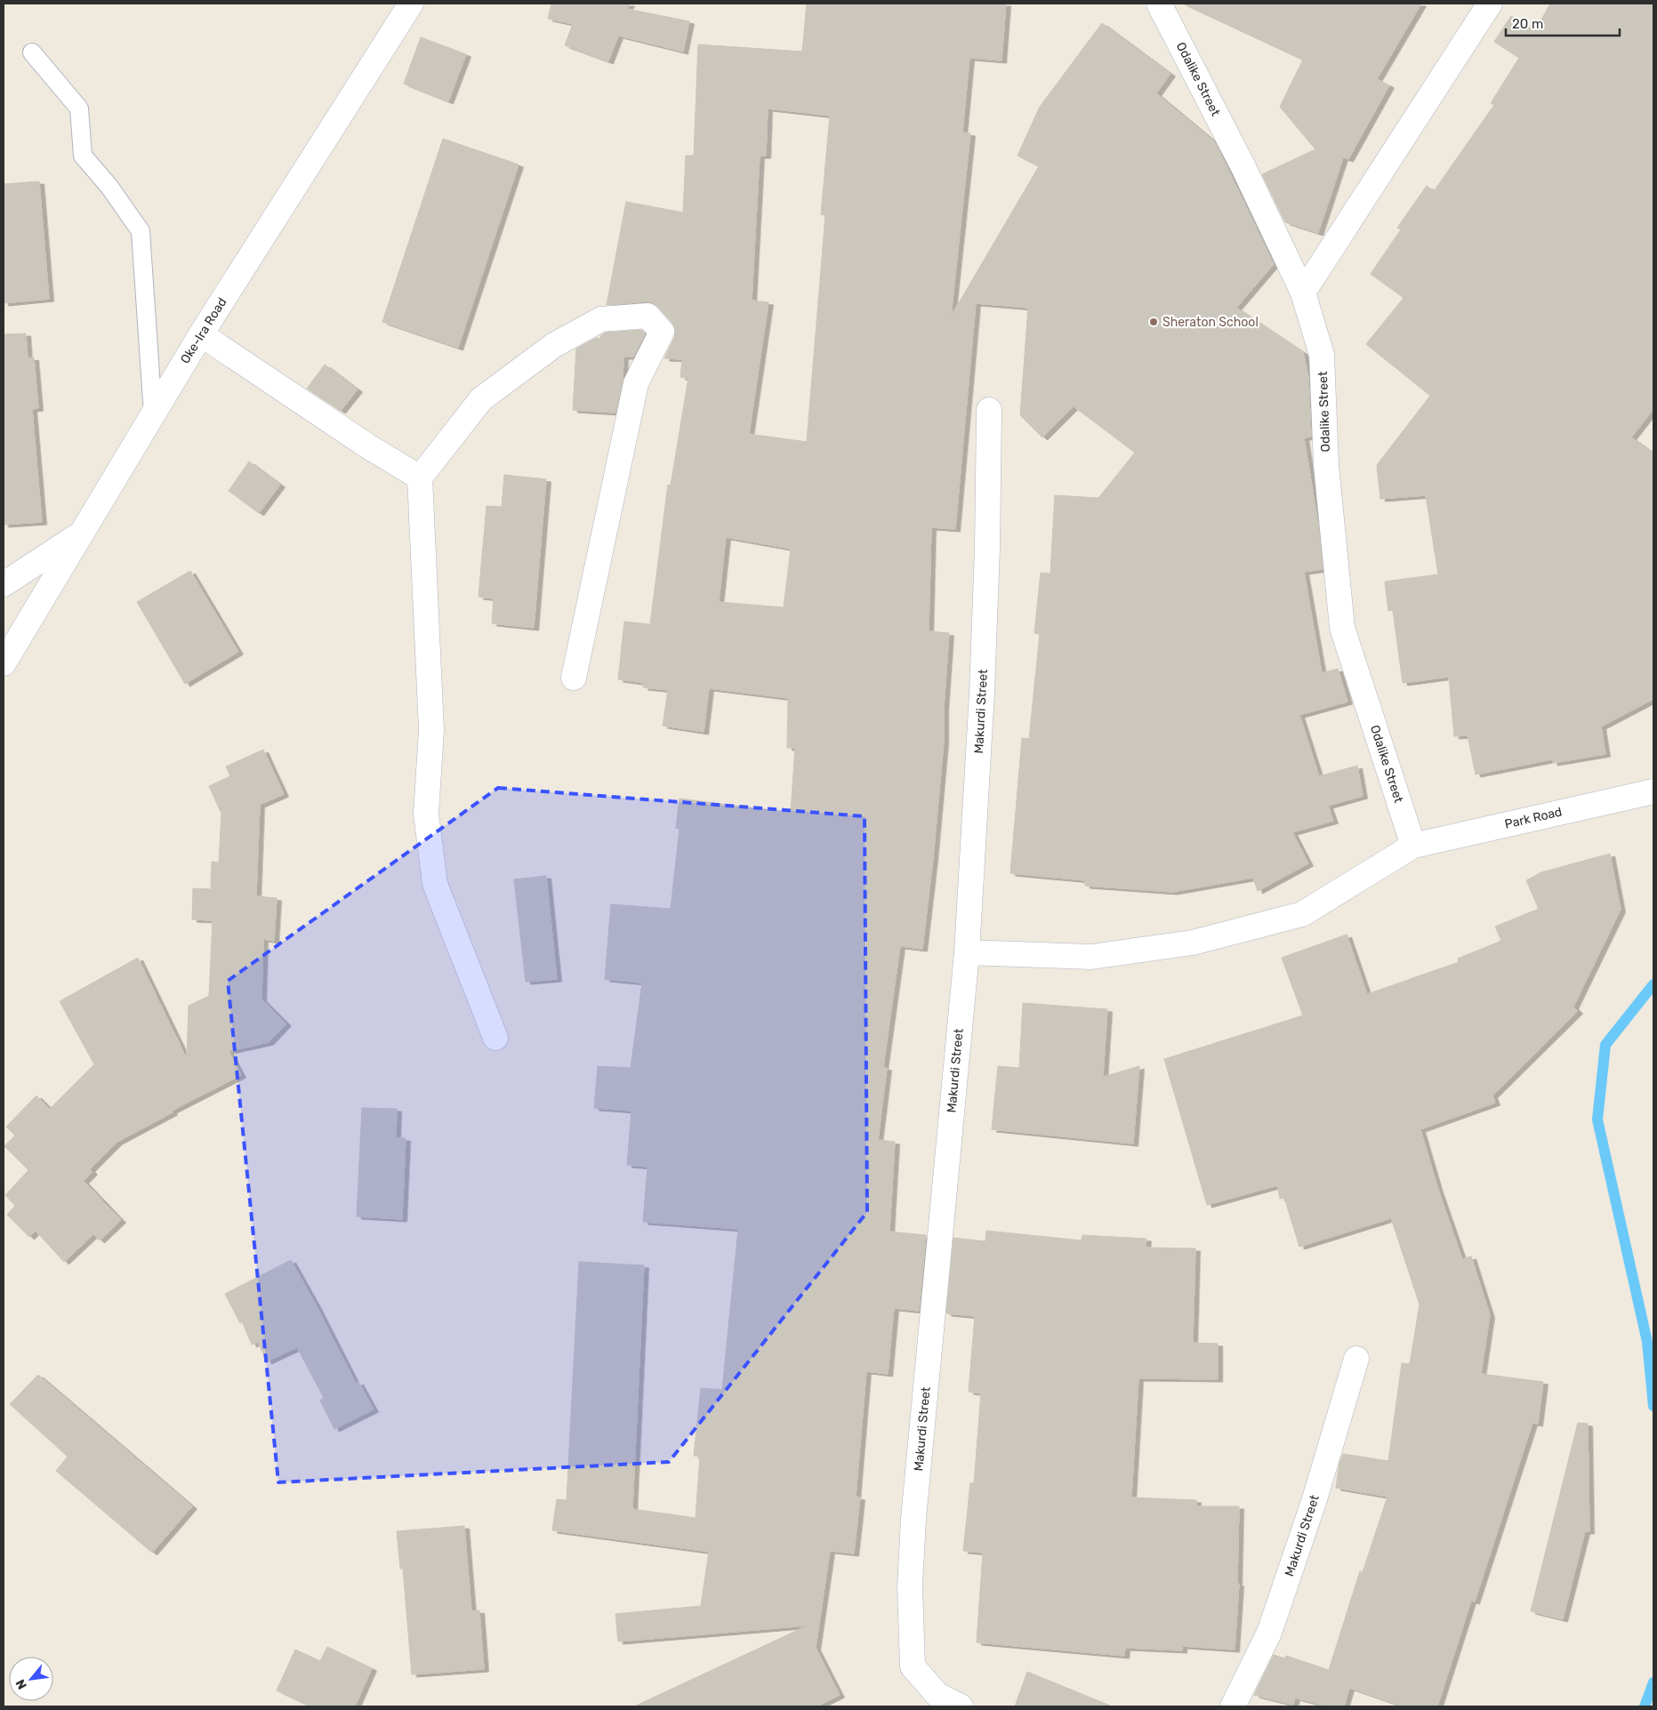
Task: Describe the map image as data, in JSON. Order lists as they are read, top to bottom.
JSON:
{
  "streets": {
    "street": [
      "Odalike Street",
      "Oke-Ira Road",
      "Makurdi Street",
      "Park Road"
    ]
  },
  "crossings": [
    ["Odalike Street", "Park Road"],
    ["Makurdi Street", "Park Road"]
  ],
  "places": ["Sheraton School"],
  "scale_bar": "20 m",
  "north": "bottom left"
}
